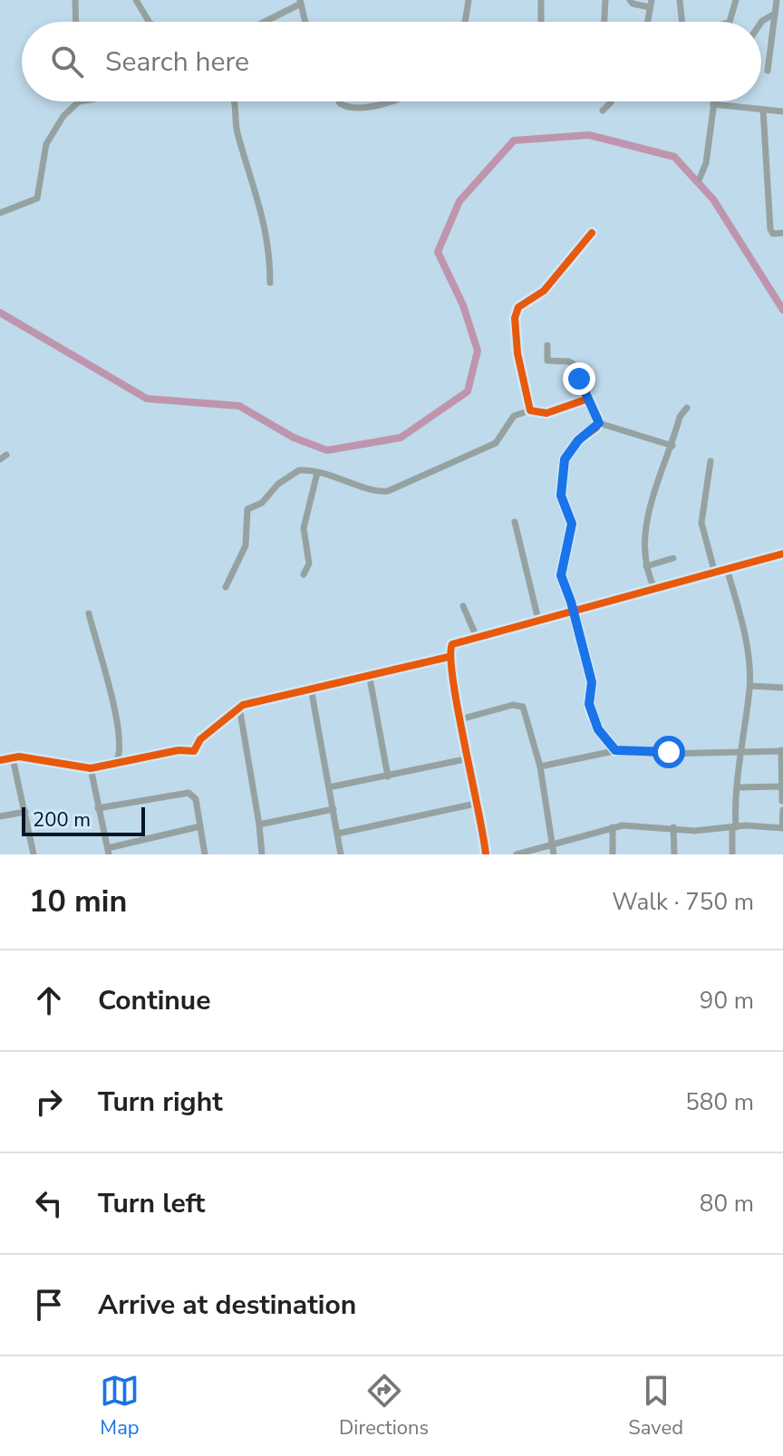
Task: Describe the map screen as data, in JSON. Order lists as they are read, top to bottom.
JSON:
{
  "scale_bar": "200 m",
  "page": {
    "search": "Search here",
    "scale": "200 m",
    "heading": ["10 min", "Walk · 750 m"],
    "list": [
      ["Continue", "90 m"],
      ["Turn right", "580 m"],
      ["Turn left", "80 m"],
      "Arrive at destination"
    ],
    "nav": ["Map", "Directions", "Saved"]
  }
}
